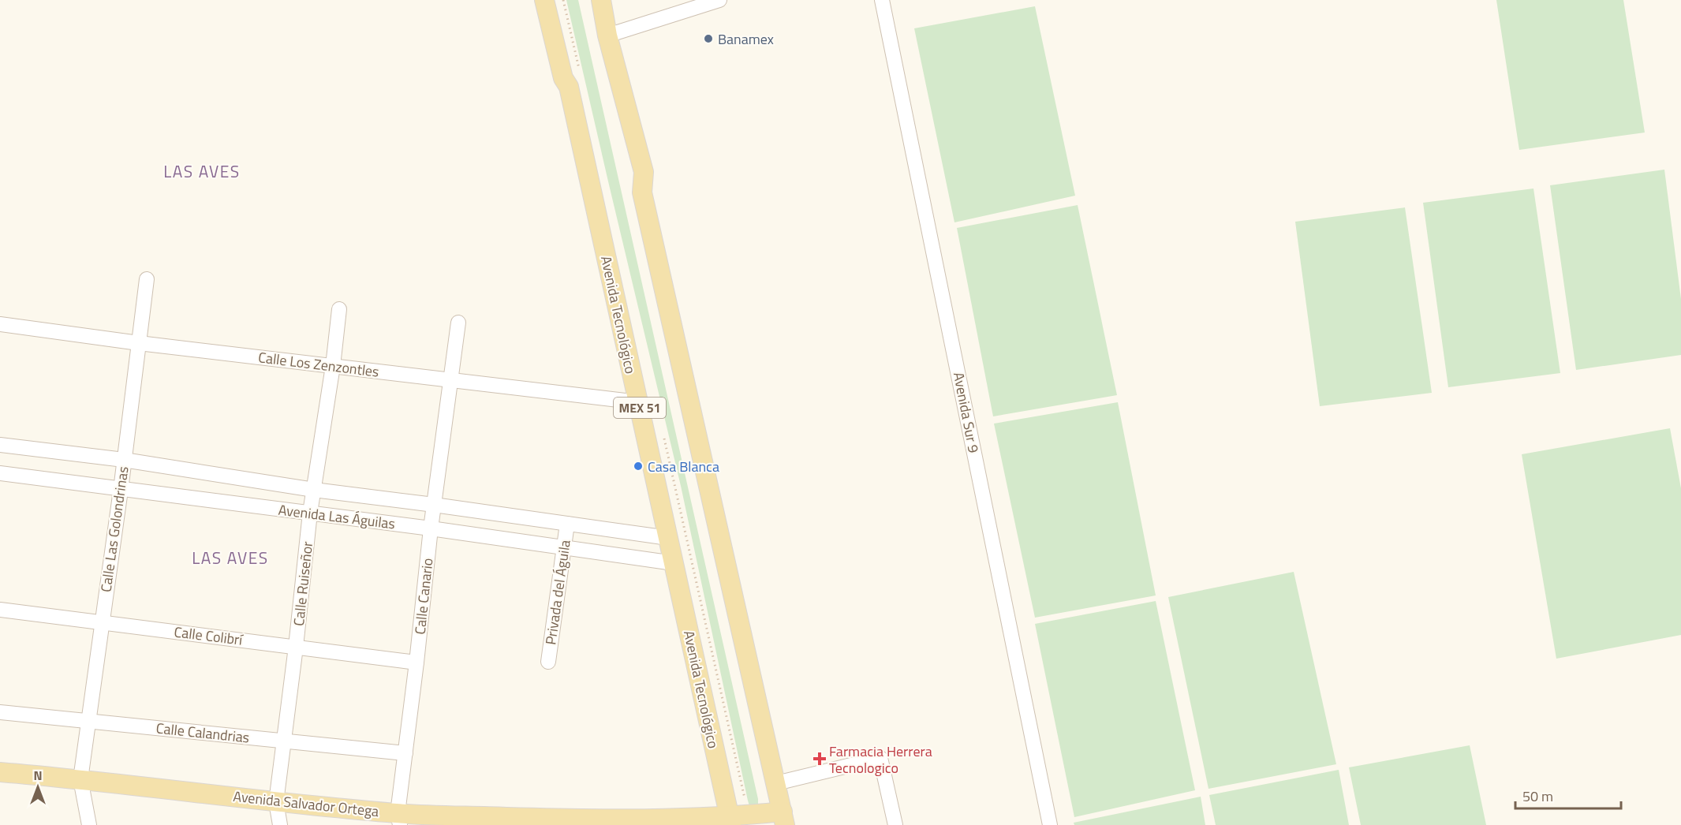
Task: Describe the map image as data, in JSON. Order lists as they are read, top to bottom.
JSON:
{
  "streets": {
    "main road": ["Avenida Tecnológico", "MEX 51", "Avenida Salvador Ortega"],
    "street": [
      "Calle Los Zenzontles",
      "Avenida Sur 9",
      "Avenida Las Águilas",
      "Calle Las Golondrinas",
      "Calle Ruiseñor",
      "Privada del Águila",
      "Calle Canario",
      "Calle Colibrí",
      "Calle Calandrias"
    ]
  },
  "crossings": [
    ["Avenida Tecnológico", "Calle Los Zenzontles"],
    ["Avenida Tecnológico", "Avenida Las Águilas"],
    ["Avenida Tecnológico", "Avenida Salvador Ortega"],
    ["Calle Los Zenzontles", "Calle Las Golondrinas"],
    ["Calle Los Zenzontles", "Calle Ruiseñor"],
    ["Calle Los Zenzontles", "Calle Canario"],
    ["Avenida Las Águilas", "Calle Las Golondrinas"],
    ["Avenida Las Águilas", "Calle Ruiseñor"],
    ["Avenida Las Águilas", "Privada del Águila"],
    ["Avenida Las Águilas", "Calle Canario"],
    ["Calle Las Golondrinas", "Calle Colibrí"],
    ["Calle Las Golondrinas", "Calle Calandrias"],
    ["Calle Las Golondrinas", "Avenida Salvador Ortega"],
    ["Calle Ruiseñor", "Calle Colibrí"],
    ["Calle Ruiseñor", "Calle Calandrias"],
    ["Calle Ruiseñor", "Avenida Salvador Ortega"],
    ["Calle Canario", "Calle Colibrí"],
    ["Calle Canario", "Calle Calandrias"],
    ["Calle Canario", "Avenida Salvador Ortega"]
  ],
  "districts": ["LAS AVES", "LAS AVES"],
  "places": {
    "other": ["Banamex", "Casa Blanca"],
    "health": ["Farmacia Herrera Tecnologico"]
  },
  "scale_bar": "50 m",
  "north": "top"
}
